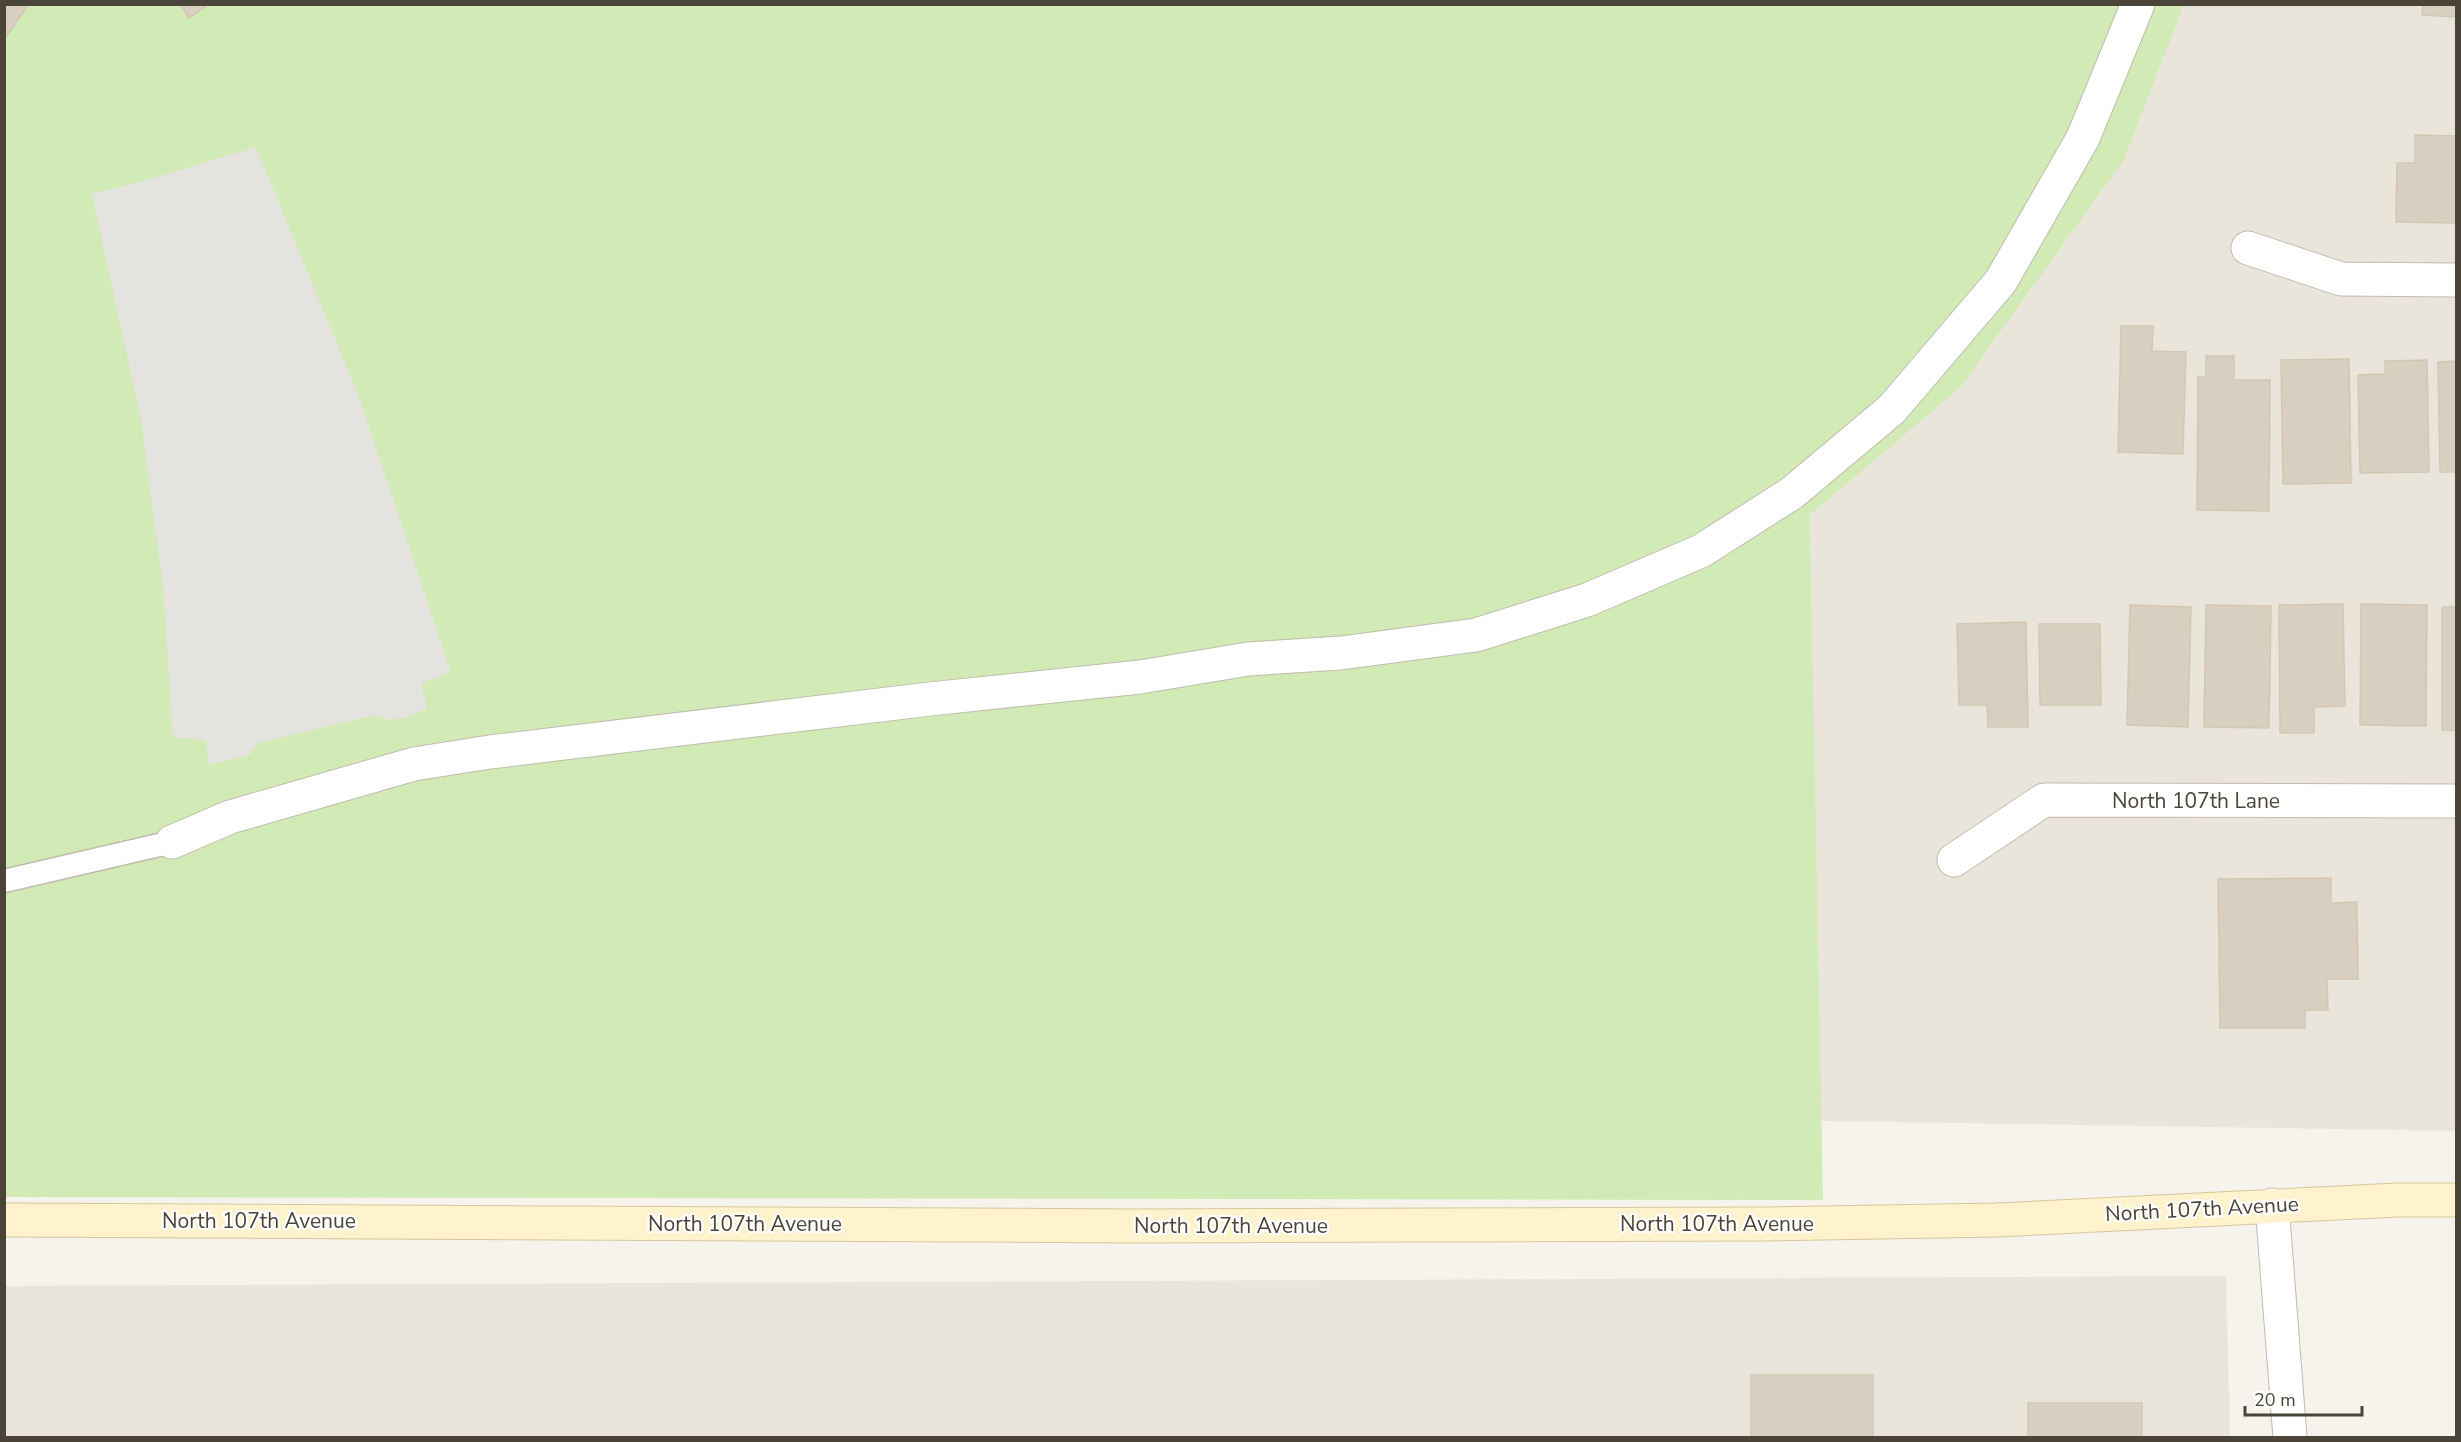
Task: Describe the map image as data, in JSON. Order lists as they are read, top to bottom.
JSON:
{
  "streets": {
    "street": ["North 107th Lane", "North 107th Avenue"]
  },
  "scale_bar": "20 m"
}
